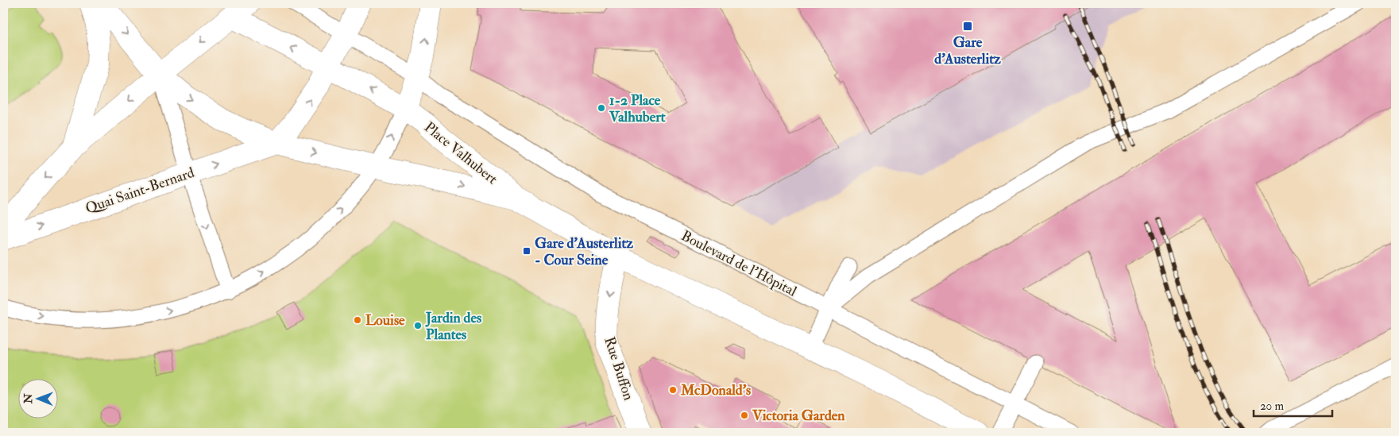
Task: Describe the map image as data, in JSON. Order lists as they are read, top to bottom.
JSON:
{
  "streets": {
    "main road": ["Place Valhubert", "Quai Saint-Bernard", "Rue Buffon"],
    "lane": ["Boulevard de l'Hôpital"]
  },
  "one_way": ["Rue Buffon"],
  "places": {
    "transit": ["Gare d'Austerlitz", "Gare d'Austerlitz - Cour Seine"],
    "other": [
      "1-2 Place Valhubert",
      "Louise",
      "Jardin des Plantes",
      "McDonald's",
      "Victoria Garden"
    ]
  },
  "scale_bar": "20 m",
  "north": "left"
}
